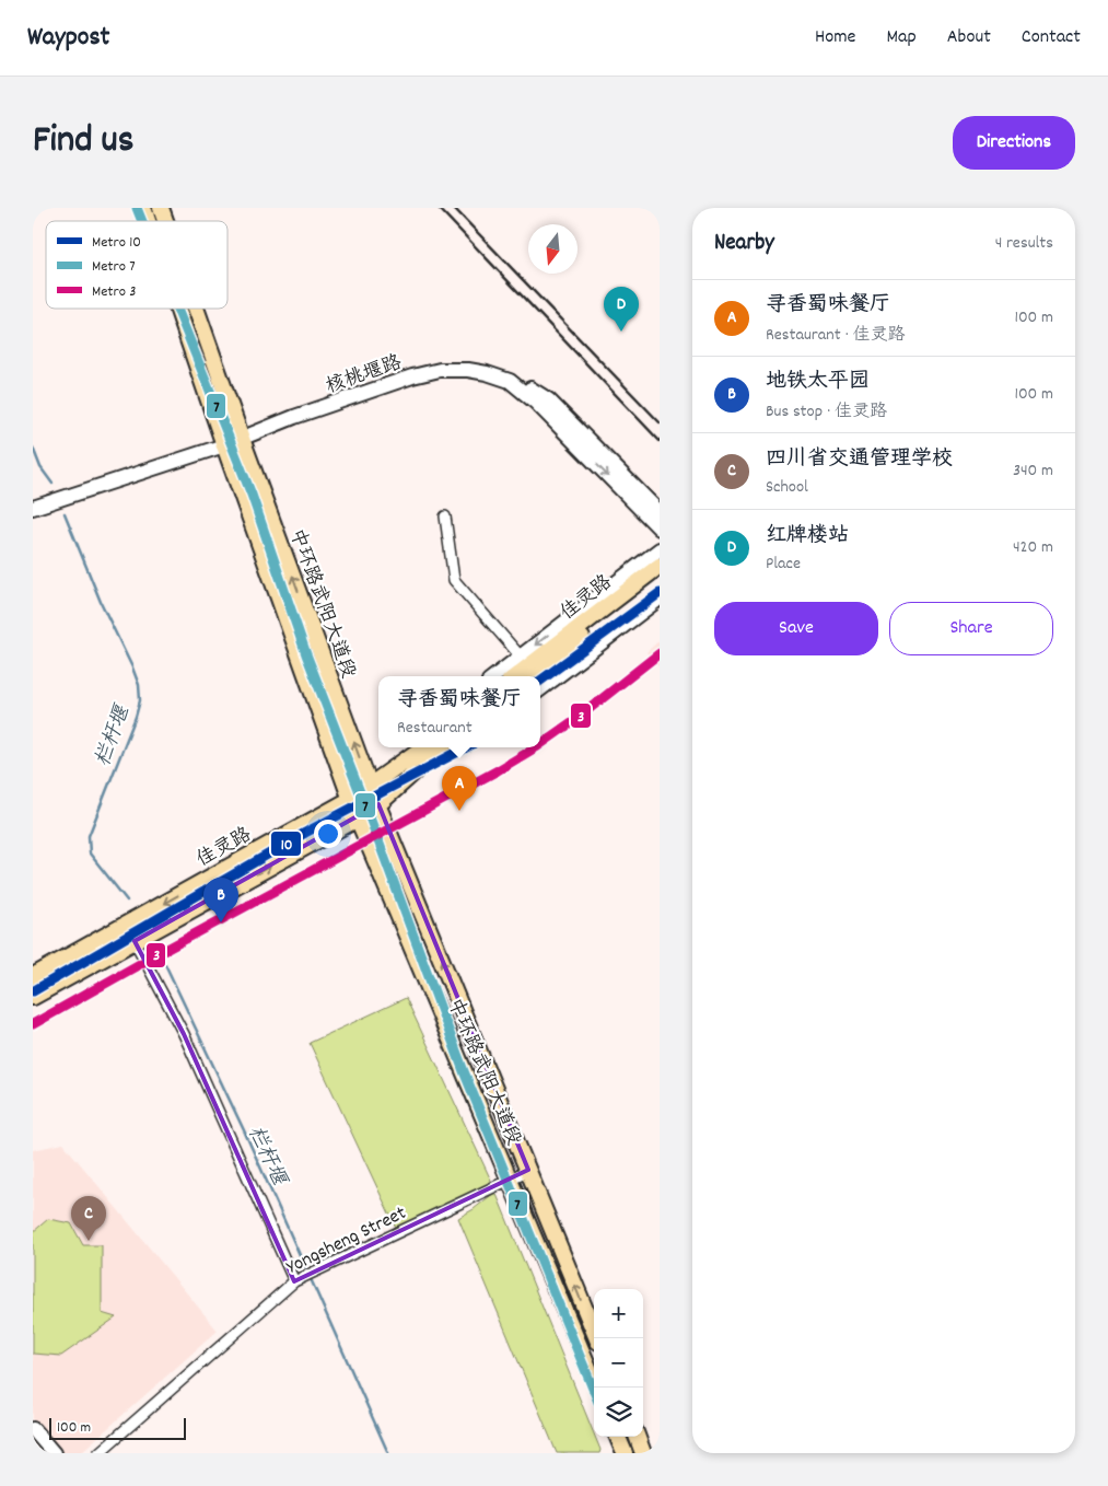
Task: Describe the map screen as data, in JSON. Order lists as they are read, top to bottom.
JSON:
{
  "streets": {
    "main road": ["佳灵路", "中环路武阳大道段"],
    "street": ["核桃堰路", "Yongsheng Street"]
  },
  "crossings": [
    ["核桃堰路", "中环路武阳大道段"],
    ["佳灵路", "中环路武阳大道段"],
    ["中环路武阳大道段", "Yongsheng Street"]
  ],
  "water": ["栏杆堰"],
  "lines": ["metro line 7", "metro line 10", "metro line 3"],
  "legend": ["Metro 10", "Metro 7", "Metro 3"],
  "scale_bar": "100 m",
  "north": "bottom",
  "page": {
    "header": "Waypost",
    "nav": [
      "Home",
      "Map",
      "About",
      "Contact"
    ],
    "title": "Find us",
    "buttons": [
      "Directions",
      ["Save", "Share"]
    ],
    "heading": ["Nearby", "4 results"],
    "list": [
      {
        "mark": "A",
        "name": "寻香蜀味餐厅",
        "note": "Restaurant · 佳灵路",
        "value": "100 m"
      },
      {
        "mark": "B",
        "name": "地铁太平园",
        "note": "Bus stop · 佳灵路",
        "value": "100 m"
      },
      {
        "mark": "C",
        "name": "四川省交通管理学校",
        "note": "School",
        "value": "340 m"
      },
      {
        "mark": "D",
        "name": "红牌楼站",
        "note": "Place",
        "value": "420 m"
      }
    ],
    "pins": [
      "D",
      "A",
      "B",
      "C"
    ],
    "popup": ["寻香蜀味餐厅", "Restaurant"],
    "map_buttons": ["+", "−"],
    "scale": "100 m"
  }
}
